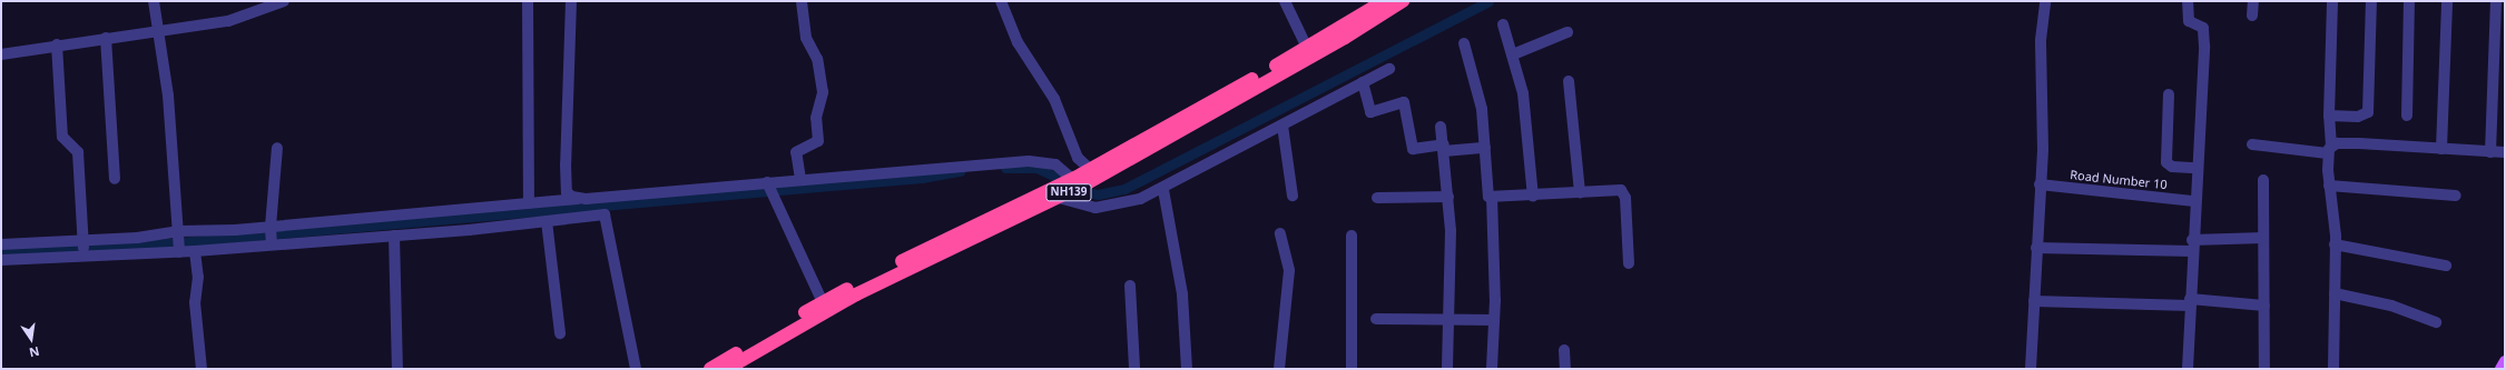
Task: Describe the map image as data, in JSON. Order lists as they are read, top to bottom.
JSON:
{
  "streets": {
    "highway": ["NH139"],
    "street": ["Road Number 10"]
  },
  "north": "bottom"
}
